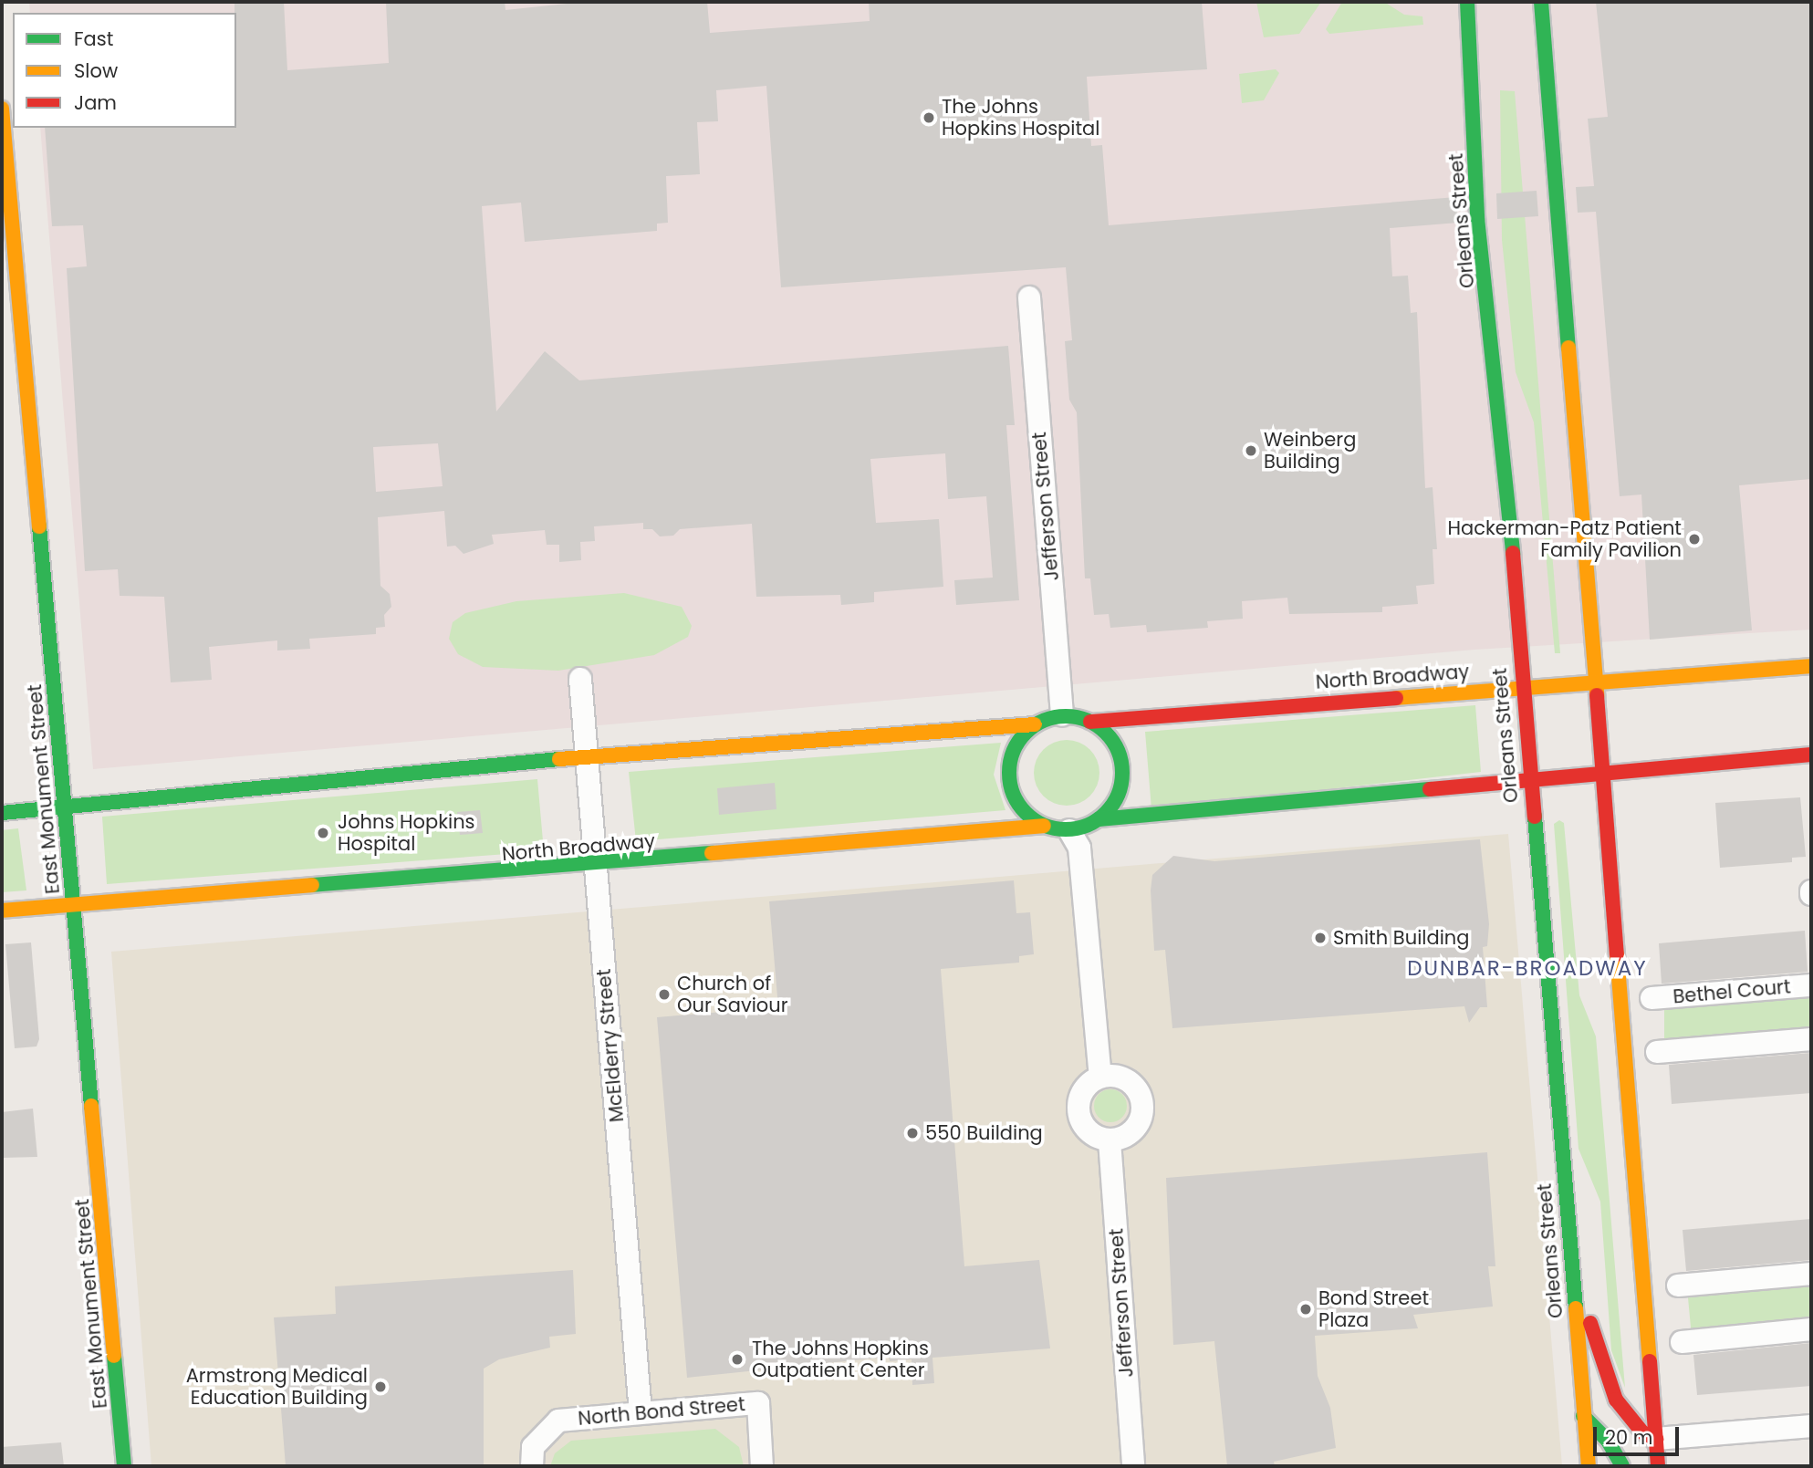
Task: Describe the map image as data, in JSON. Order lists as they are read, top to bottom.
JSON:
{
  "streets": {
    "main road": ["Orleans Street", "North Broadway", "East Monument Street"],
    "street": [
      "Jefferson Street",
      "Bethel Court",
      "McElderry Street",
      "North Bond Street"
    ]
  },
  "crossings": [
    ["Orleans Street", "North Broadway"],
    ["Jefferson Street", "North Broadway"],
    ["North Broadway", "East Monument Street"],
    ["North Broadway", "McElderry Street"],
    ["McElderry Street", "North Bond Street"]
  ],
  "districts": ["DUNBAR-BROADWAY"],
  "places": [
    "The Johns Hopkins Hospital",
    "Weinberg Building",
    "Hackerman-Patz Patient Family Pavilion",
    "Johns Hopkins Hospital",
    "Smith Building",
    "Church of Our Saviour",
    "550 Building",
    "Bond Street Plaza",
    "The Johns Hopkins Outpatient Center",
    "Armstrong Medical Education Building"
  ],
  "legend": ["Fast", "Slow", "Jam"],
  "scale_bar": "20 m"
}
